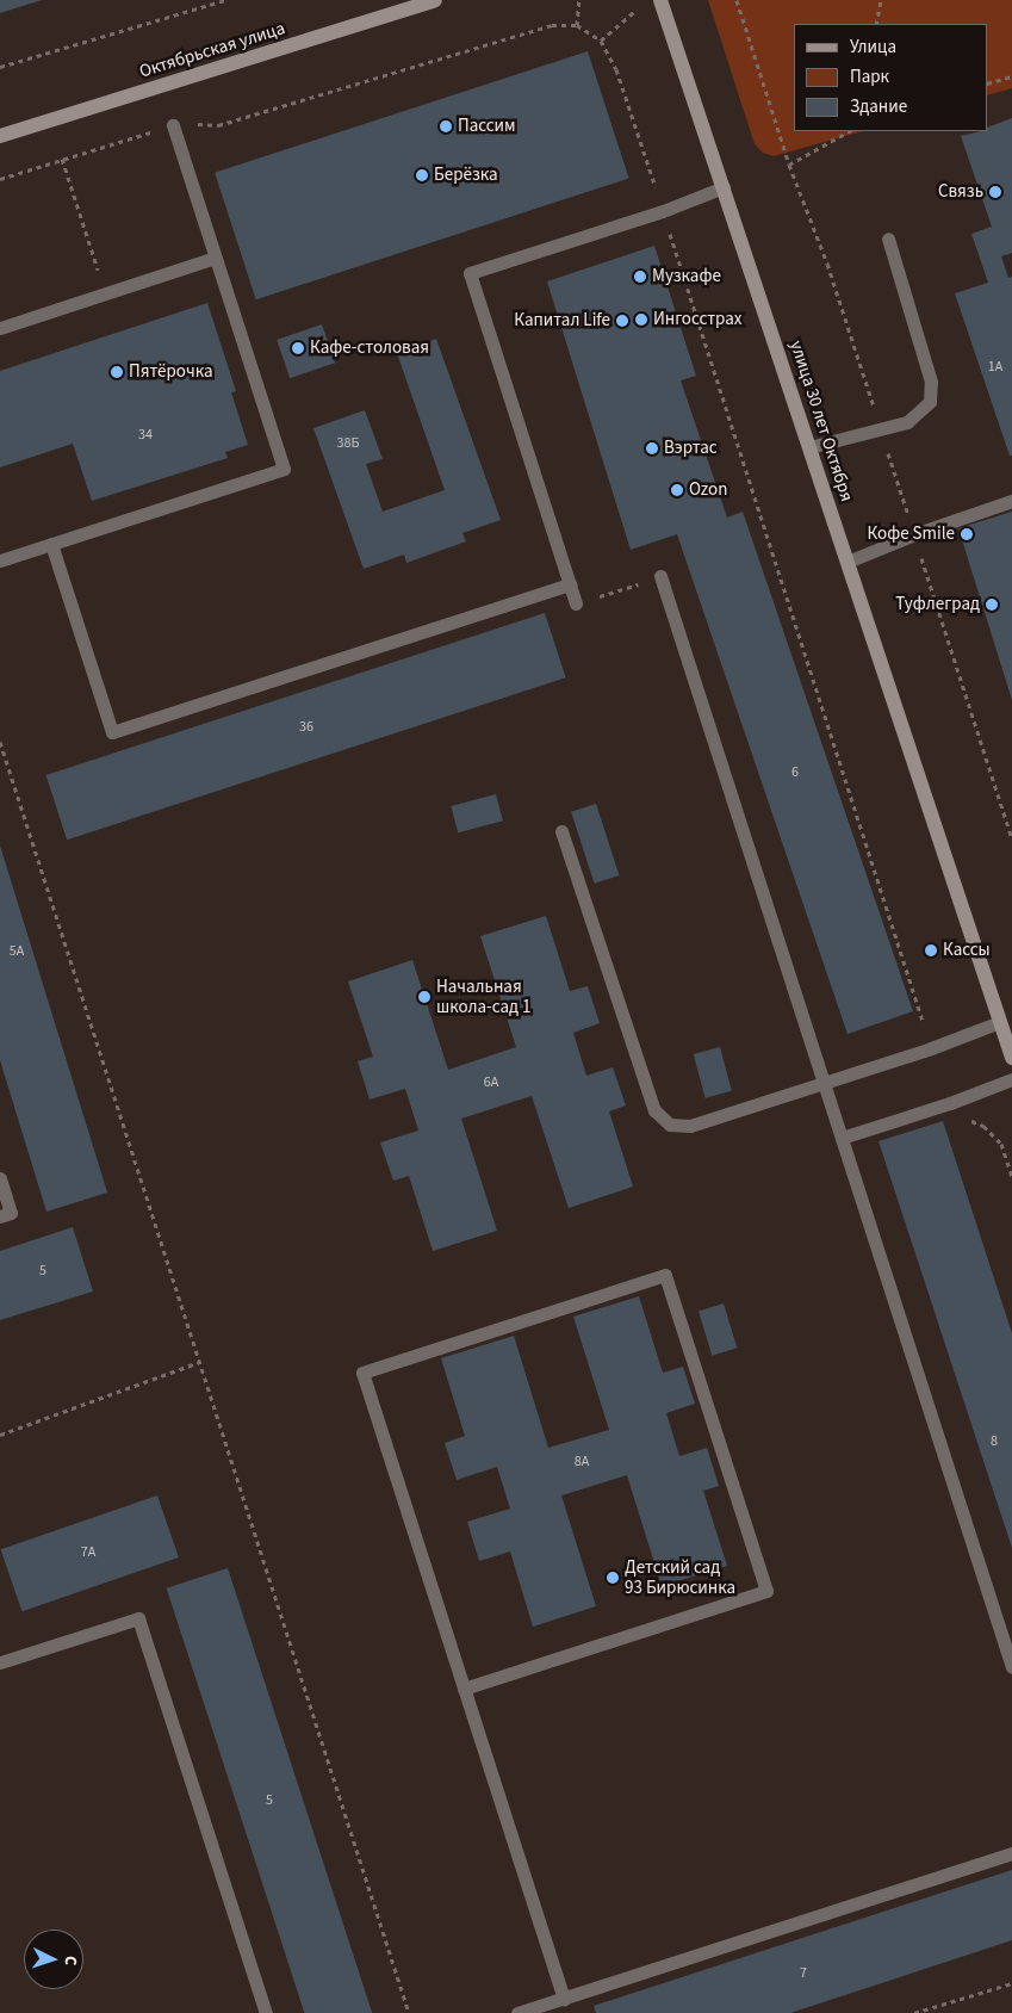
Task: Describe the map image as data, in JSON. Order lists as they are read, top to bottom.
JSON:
{
  "streets": {
    "street": ["Октябрьская улица", "улица 30 лет Октября"]
  },
  "places": [
    "Пассим",
    "Берёзка",
    "Связь",
    "Музкафе",
    "Ингосстрах",
    "Капитал Life",
    "Кафе-столовая",
    "Пятёрочка",
    "Вэртас",
    "Ozon",
    "Кофе Smile",
    "Туфлеград",
    "Кассы",
    "Начальная школа-сад 1",
    "Детский сад 93 Бирюсинка"
  ],
  "house_numbers": [
    "1А",
    "34",
    "38Б",
    "36",
    "6",
    "5А",
    "6А",
    "5",
    "8",
    "8А",
    "7А",
    "5",
    "7"
  ],
  "legend": ["Улица", "Парк", "Здание"],
  "north": "right"
}
